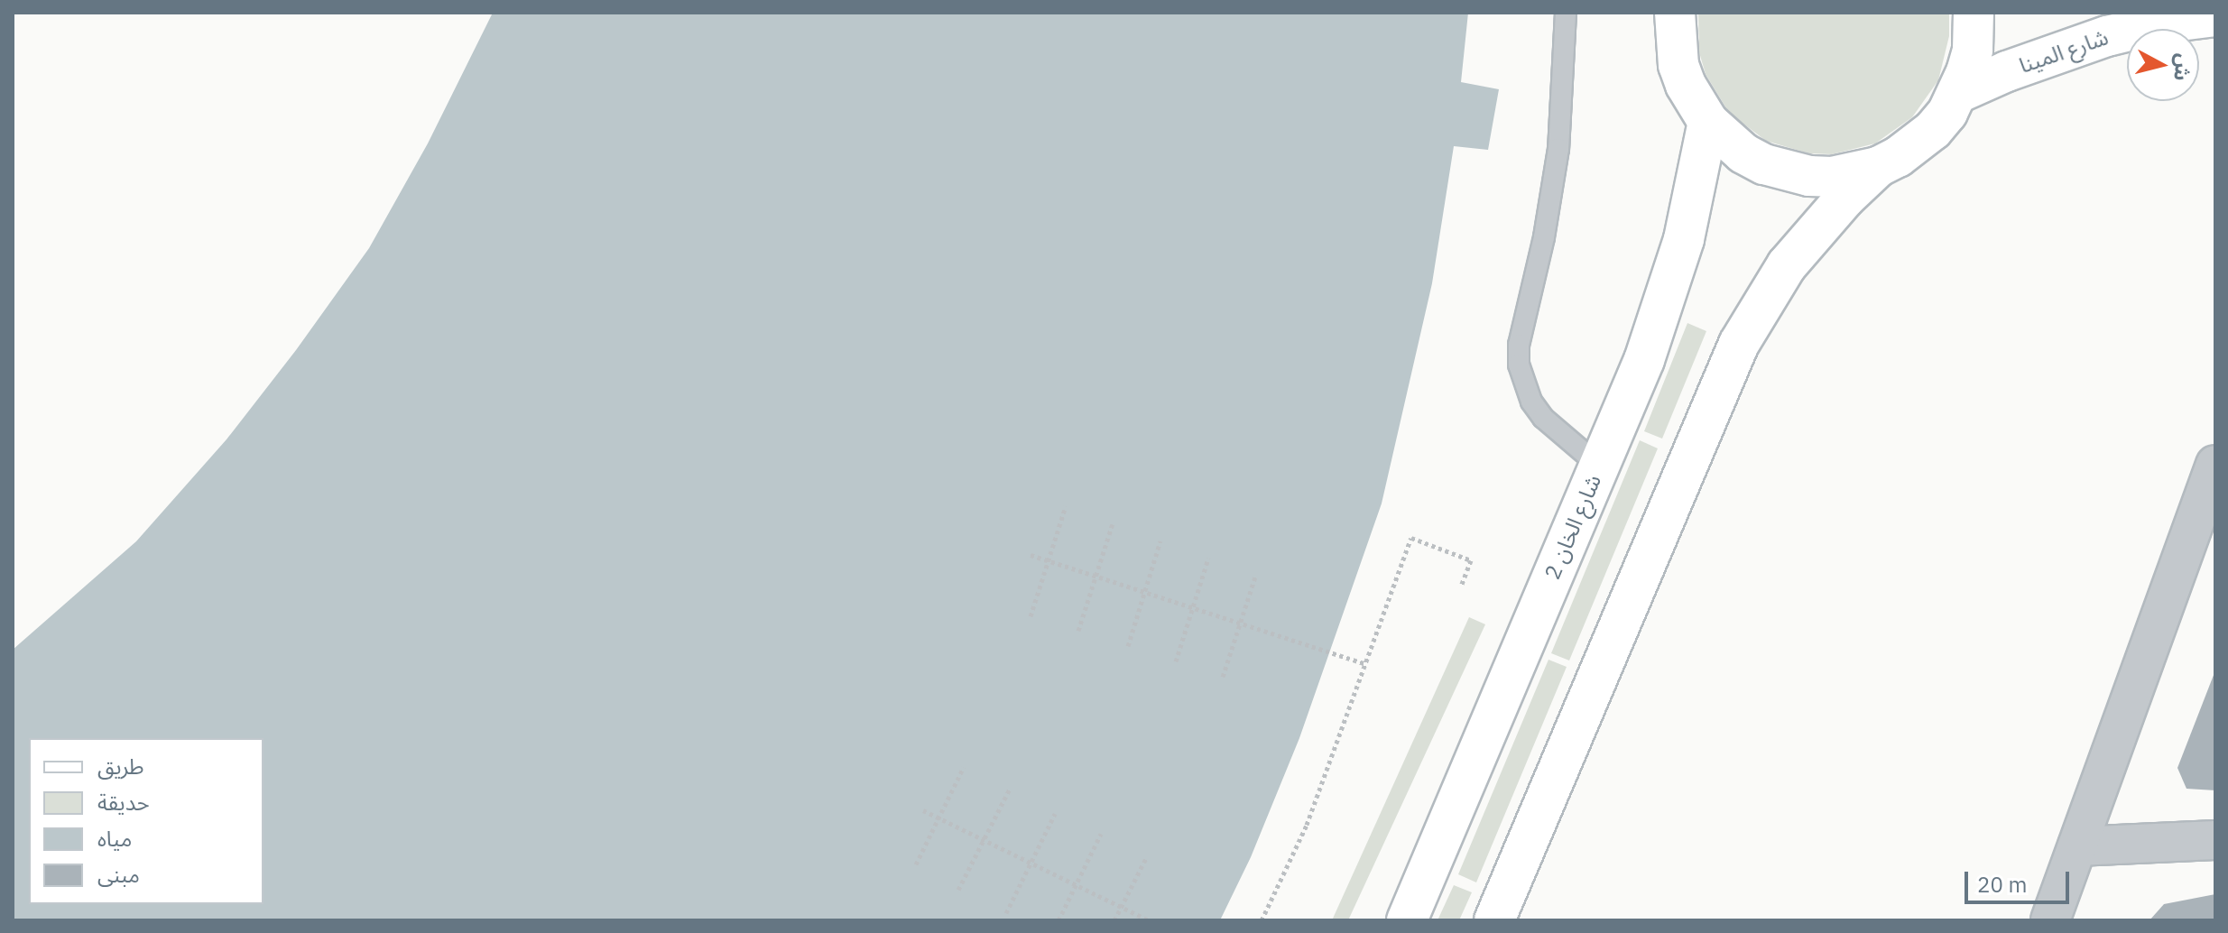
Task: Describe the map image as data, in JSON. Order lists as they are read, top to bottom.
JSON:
{
  "streets": {
    "main road": ["شارع المينا", "شارع الخان 2"]
  },
  "legend": [
    "طريق",
    "حديقة",
    "مياه",
    "مبنى"
  ],
  "scale_bar": "20 m",
  "north": "right"
}
